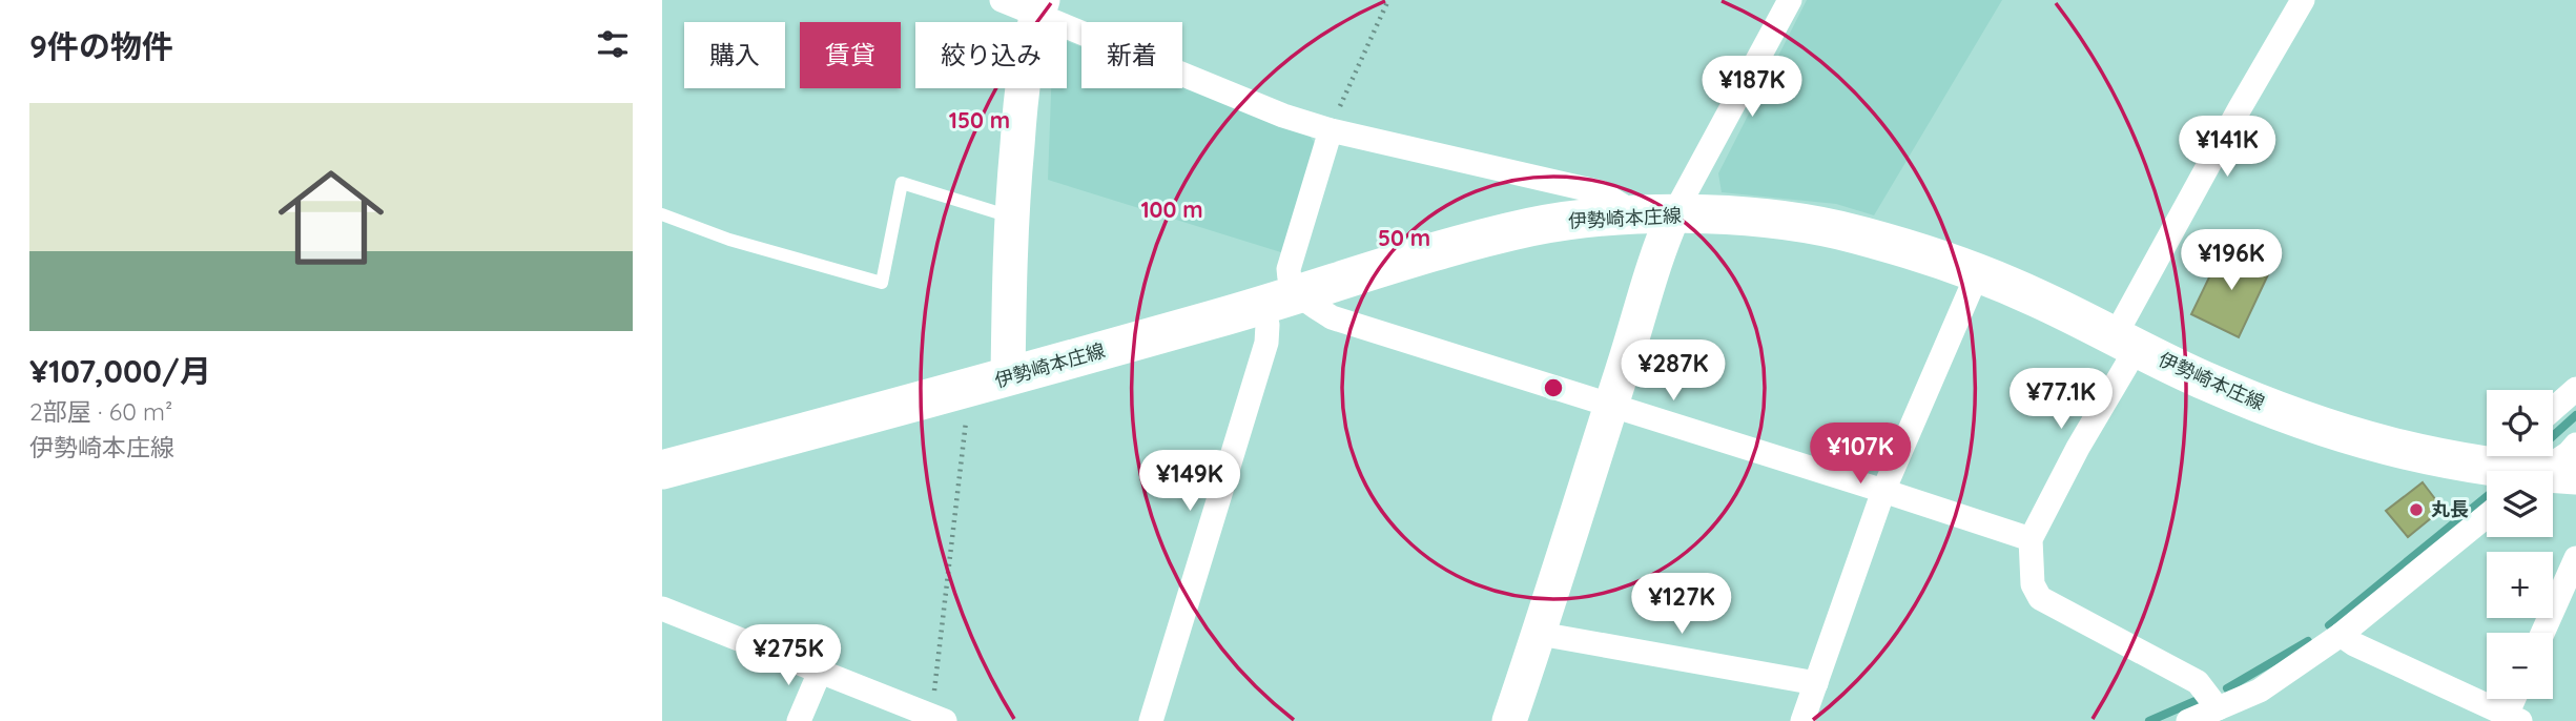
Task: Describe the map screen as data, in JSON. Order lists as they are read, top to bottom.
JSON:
{
  "streets": {
    "main road": ["伊勢崎本庄線"]
  },
  "places": ["丸長"],
  "page": {
    "heading": "9件の物件",
    "chip": [
      "購入",
      "賃貸",
      "絞り込み",
      "新着"
    ],
    "price": [
      "¥187K",
      "¥141K",
      "¥196K",
      "¥287K",
      "¥77.1K",
      "¥107K",
      "¥149K",
      "¥127K",
      "¥275K"
    ],
    "list": [
      {
        "name": "¥107,000/月",
        "note": "2部屋 · 60 m² · 伊勢崎本庄線"
      }
    ],
    "map_buttons": ["+", "−"]
  },
  "rings": ["150 m", "100 m", "50 m"]
}
